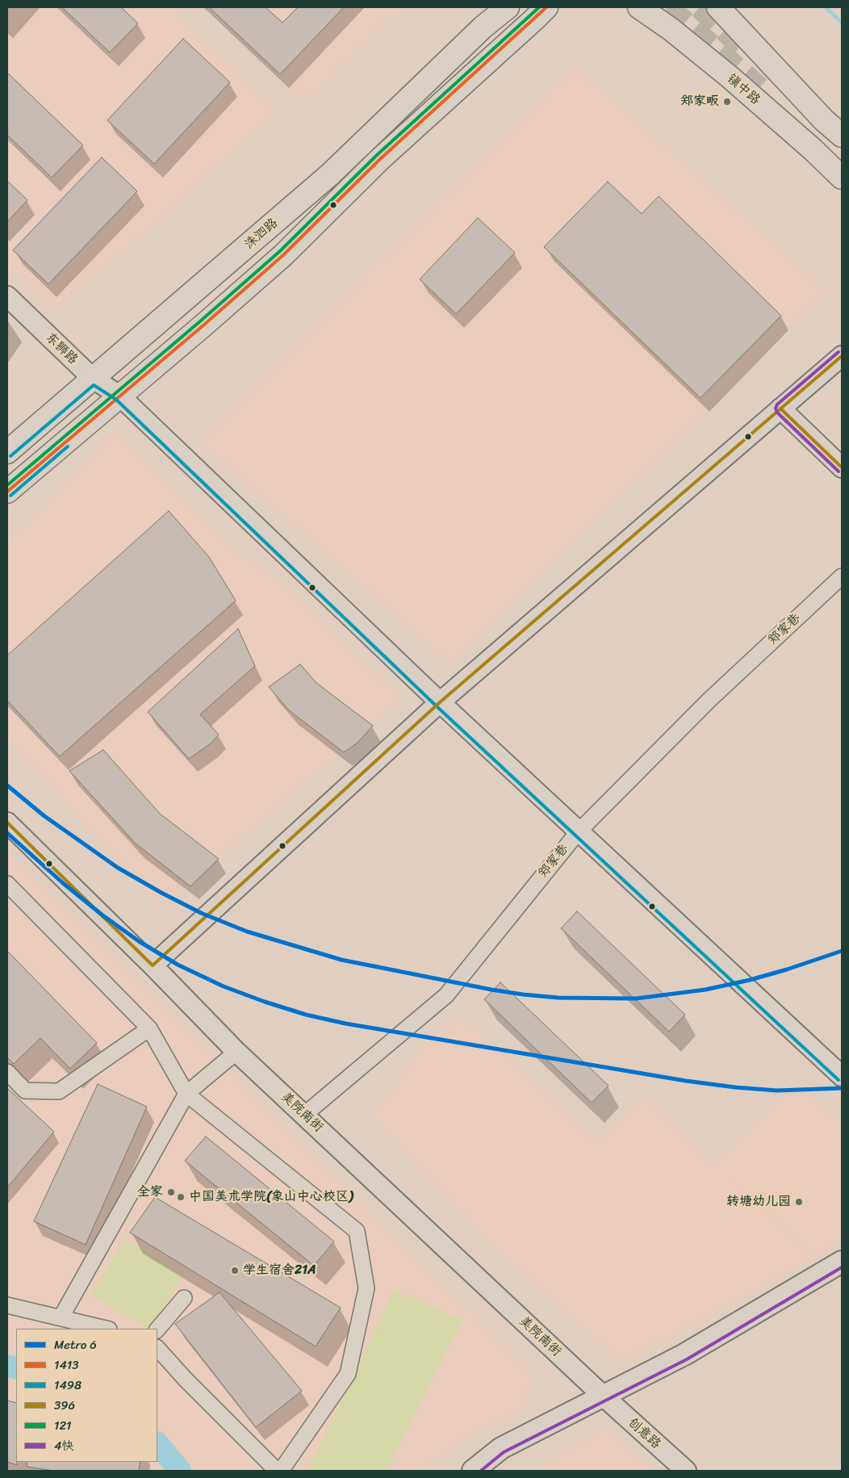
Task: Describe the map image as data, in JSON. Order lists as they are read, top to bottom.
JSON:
{
  "streets": {
    "main road": ["镇中路", "洙泗路"],
    "street": [
      "东狮路",
      "郑家巷",
      "美院南街",
      "创意路"
    ]
  },
  "crossings": [
    ["洙泗路", "东狮路"],
    ["东狮路", "郑家巷"],
    ["郑家巷", "美院南街"],
    ["美院南街", "创意路"]
  ],
  "places": [
    "郑家畈",
    "全家",
    "中国美术学院(象山中心校区)",
    "转塘幼儿园",
    "学生宿舍21A"
  ],
  "lines": [
    "transit line 1413",
    "transit line 121",
    "transit line 4快",
    "transit line 396",
    "transit line 1498",
    "metro line 6"
  ],
  "legend": [
    "Metro 6",
    "1413",
    "1498",
    "396",
    "121",
    "4快"
  ]
}
